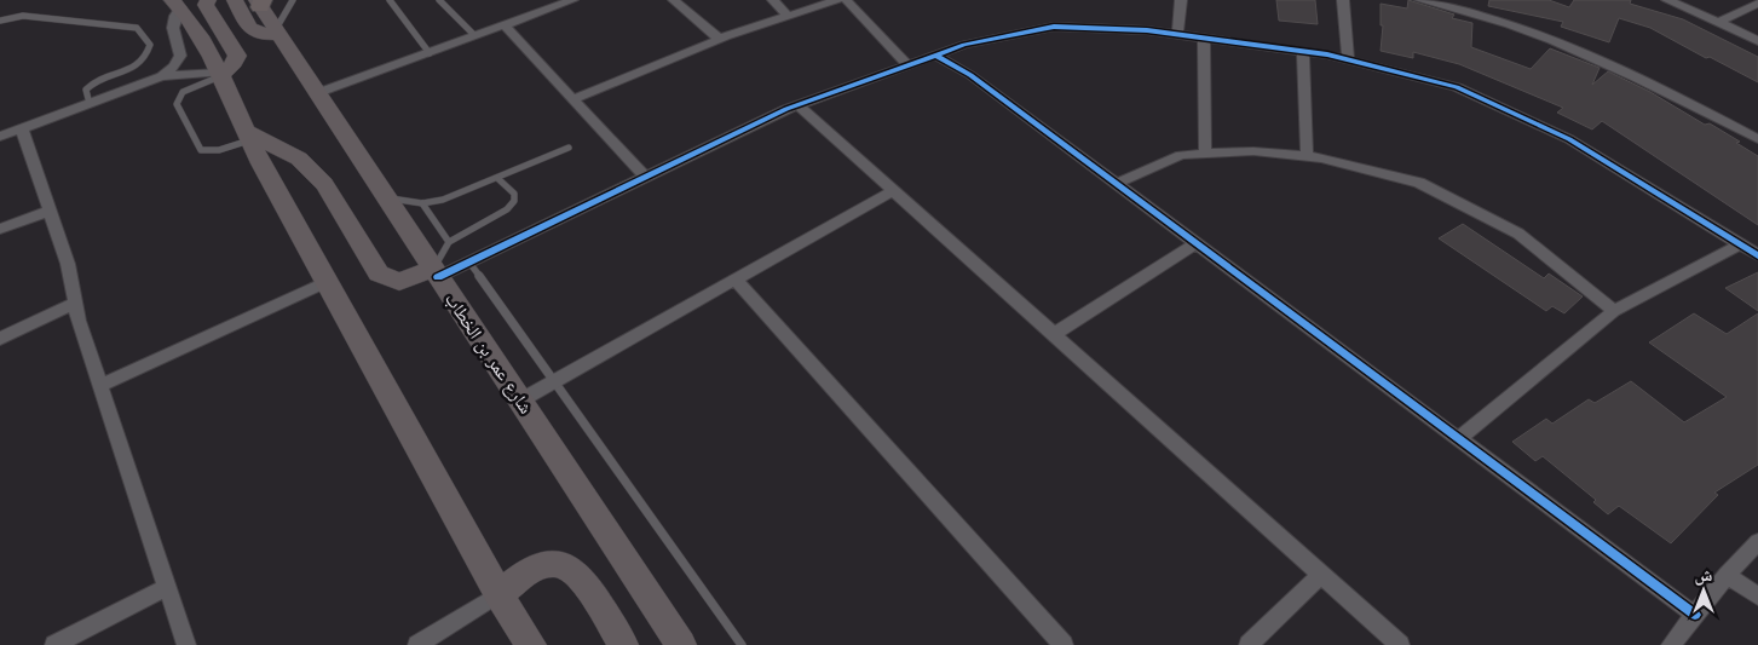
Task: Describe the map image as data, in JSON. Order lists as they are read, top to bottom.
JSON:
{
  "streets": {
    "main road": ["شارع عمر بن الخطاب"]
  },
  "north": "top"
}
